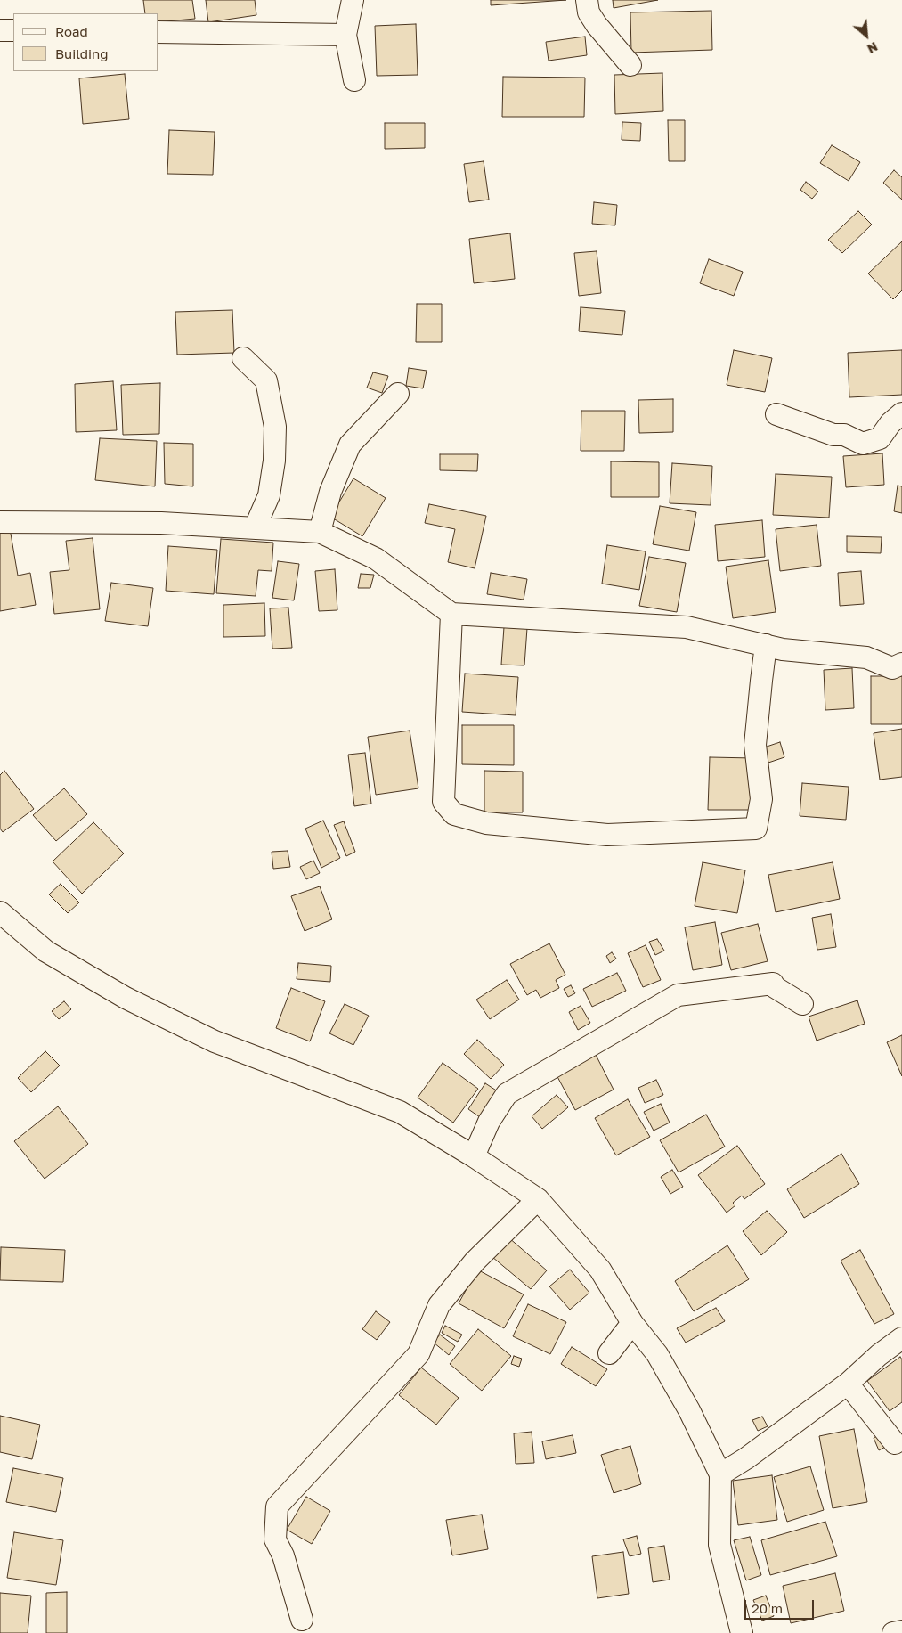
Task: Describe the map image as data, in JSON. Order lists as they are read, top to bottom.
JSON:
{
  "legend": ["Road", "Building"],
  "scale_bar": "20 m",
  "north": "bottom right"
}
